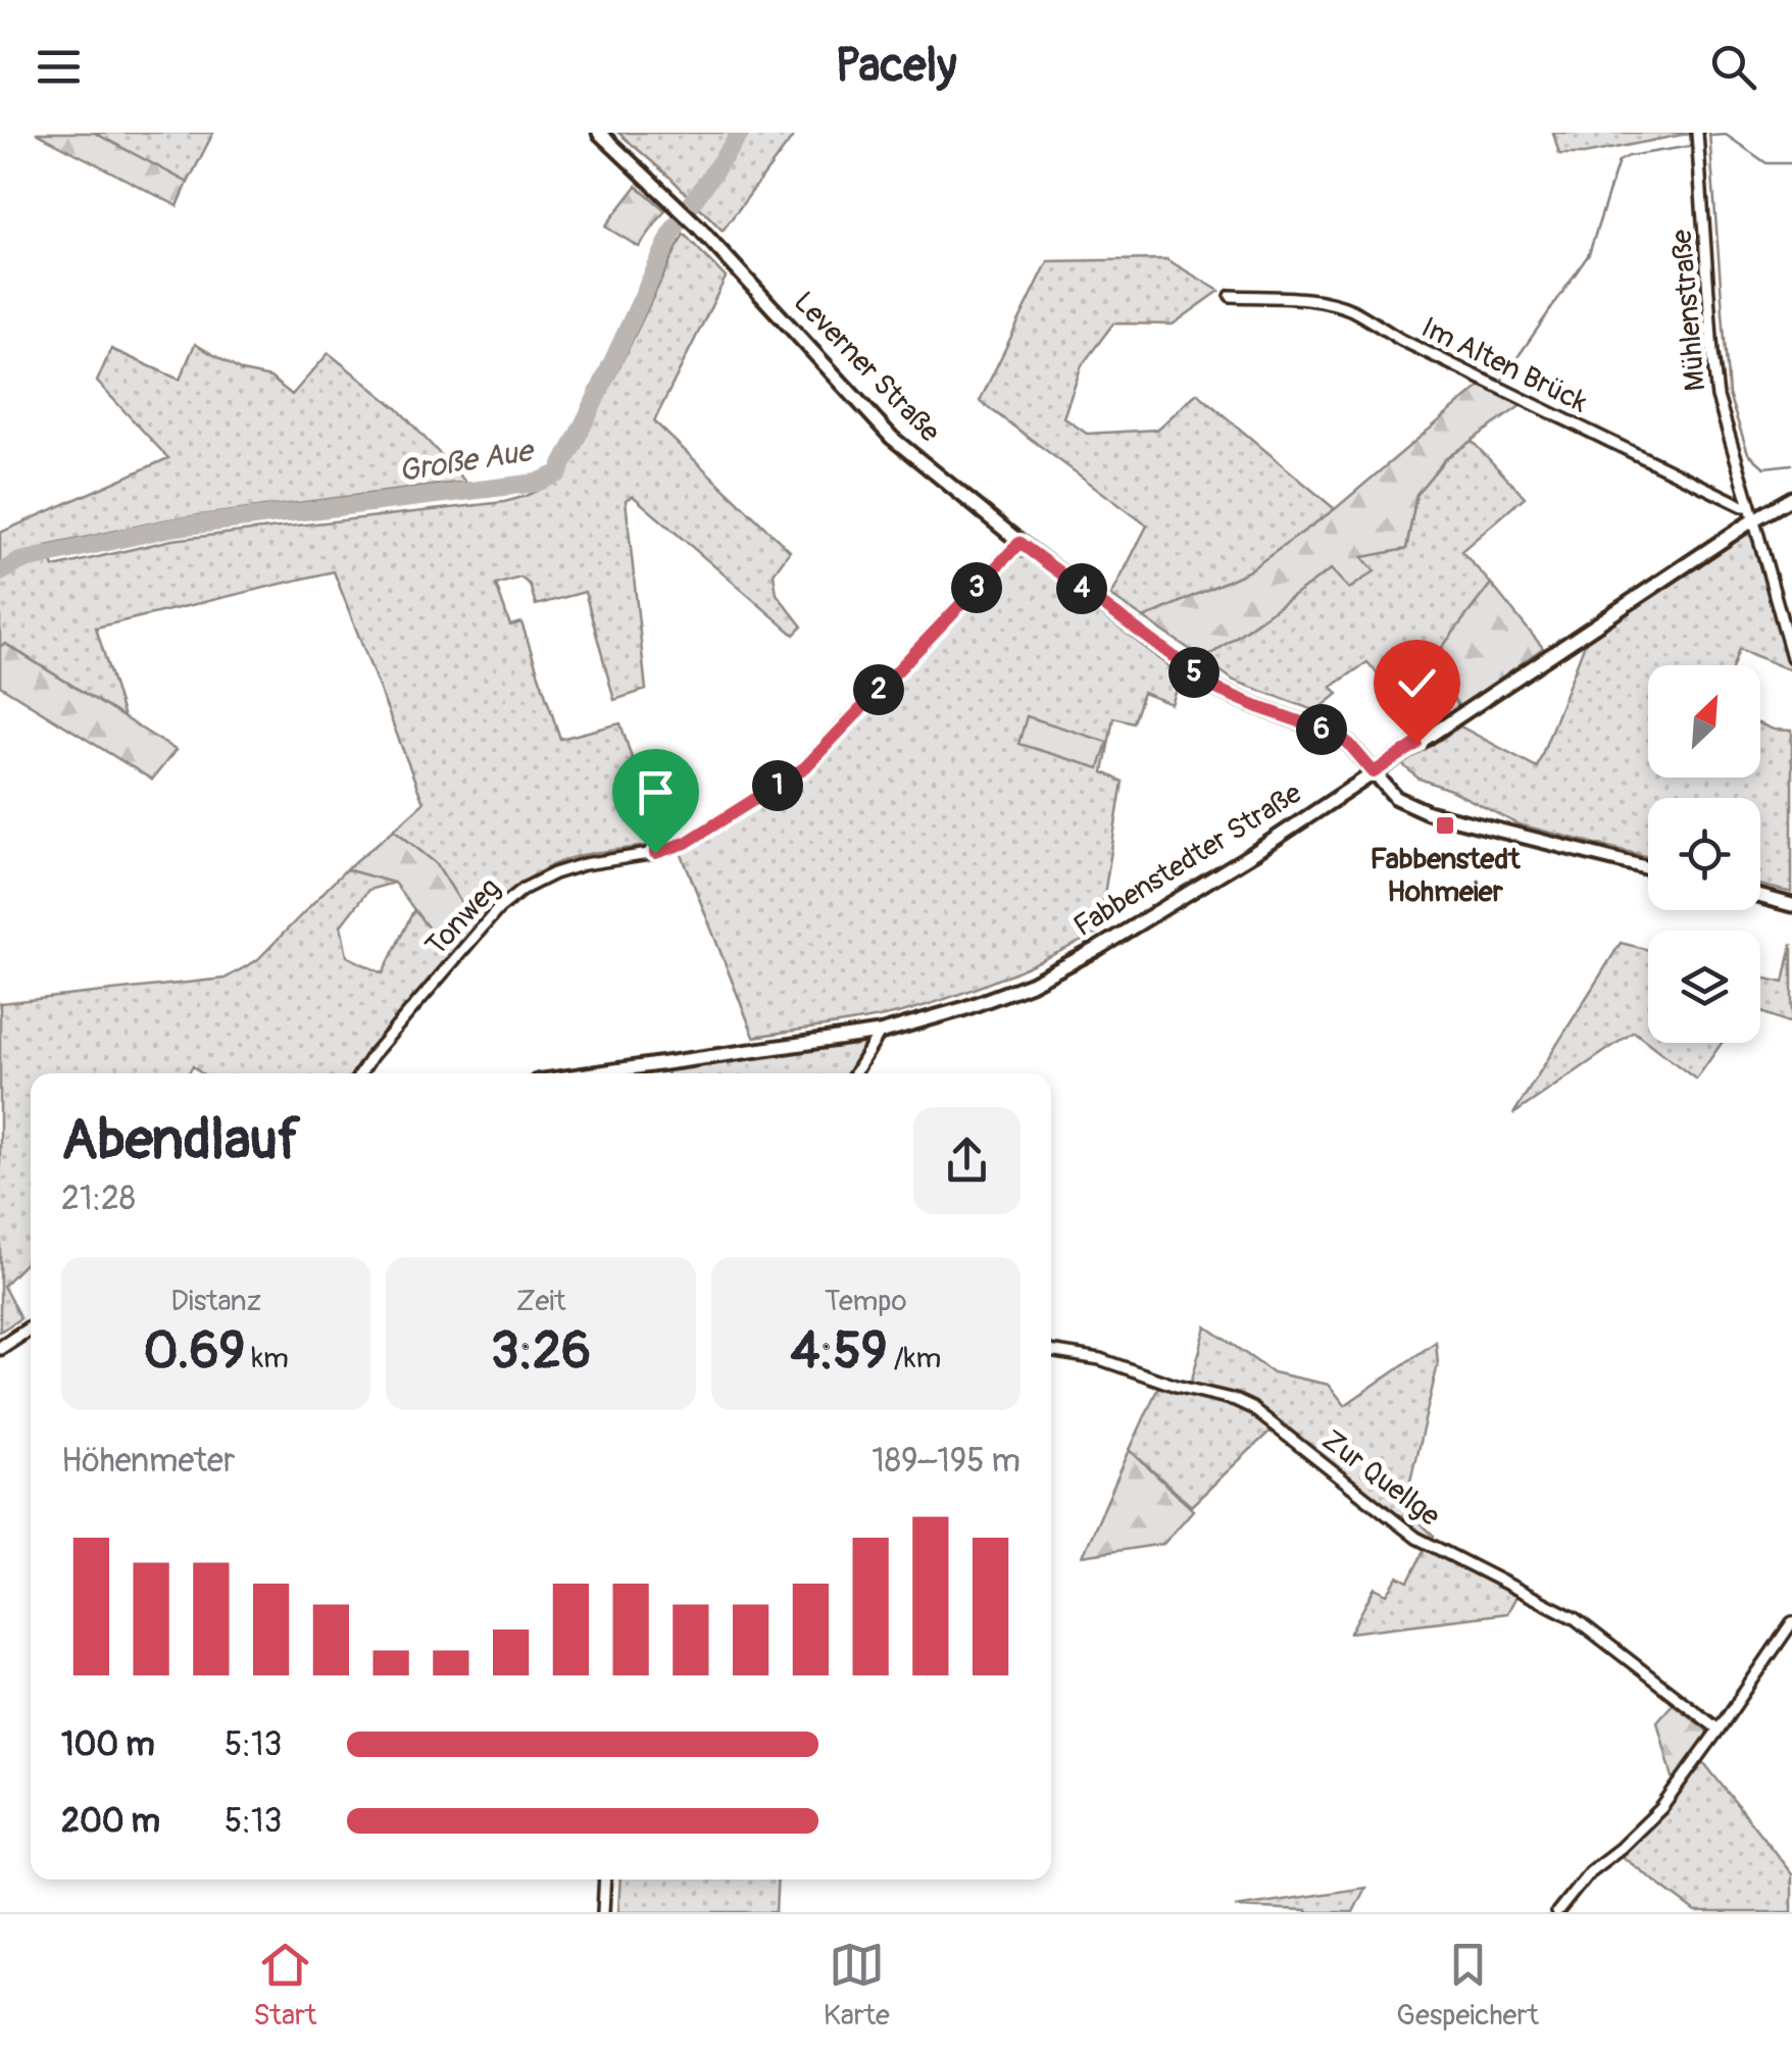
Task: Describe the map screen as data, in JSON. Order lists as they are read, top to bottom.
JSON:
{
  "streets": {
    "street": [
      "Mühlenstraße",
      "Im Alten Brück",
      "Leverner Straße",
      "Fabbenstedter Straße",
      "Tonweg",
      "Zur Quellge"
    ]
  },
  "crossings": [
    ["Mühlenstraße", "Im Alten Brück"],
    ["Mühlenstraße", "Fabbenstedter Straße"],
    ["Im Alten Brück", "Fabbenstedter Straße"],
    ["Leverner Straße", "Fabbenstedter Straße"],
    ["Leverner Straße", "Tonweg"]
  ],
  "water": ["Große Aue"],
  "places": {
    "transit": ["Fabbenstedt Hohmeier"]
  },
  "north": "top right",
  "page": {
    "header": "Pacely",
    "pins": [
      "3",
      "4",
      "5",
      "2",
      "6",
      "1"
    ],
    "heading": ["Abendlauf", "21:28"],
    "stats": [
      ["Distanz", "0.69 km"],
      ["Zeit", "3:26"],
      ["Tempo", "4:59 /km"]
    ],
    "chart": ["Höhenmeter", "189–195 m"],
    "list": [
      {
        "name": "100 m",
        "note": "5:13"
      },
      {
        "name": "200 m",
        "note": "5:13"
      }
    ],
    "tabs": ["Start", "Karte", "Gespeichert"]
  }
}
